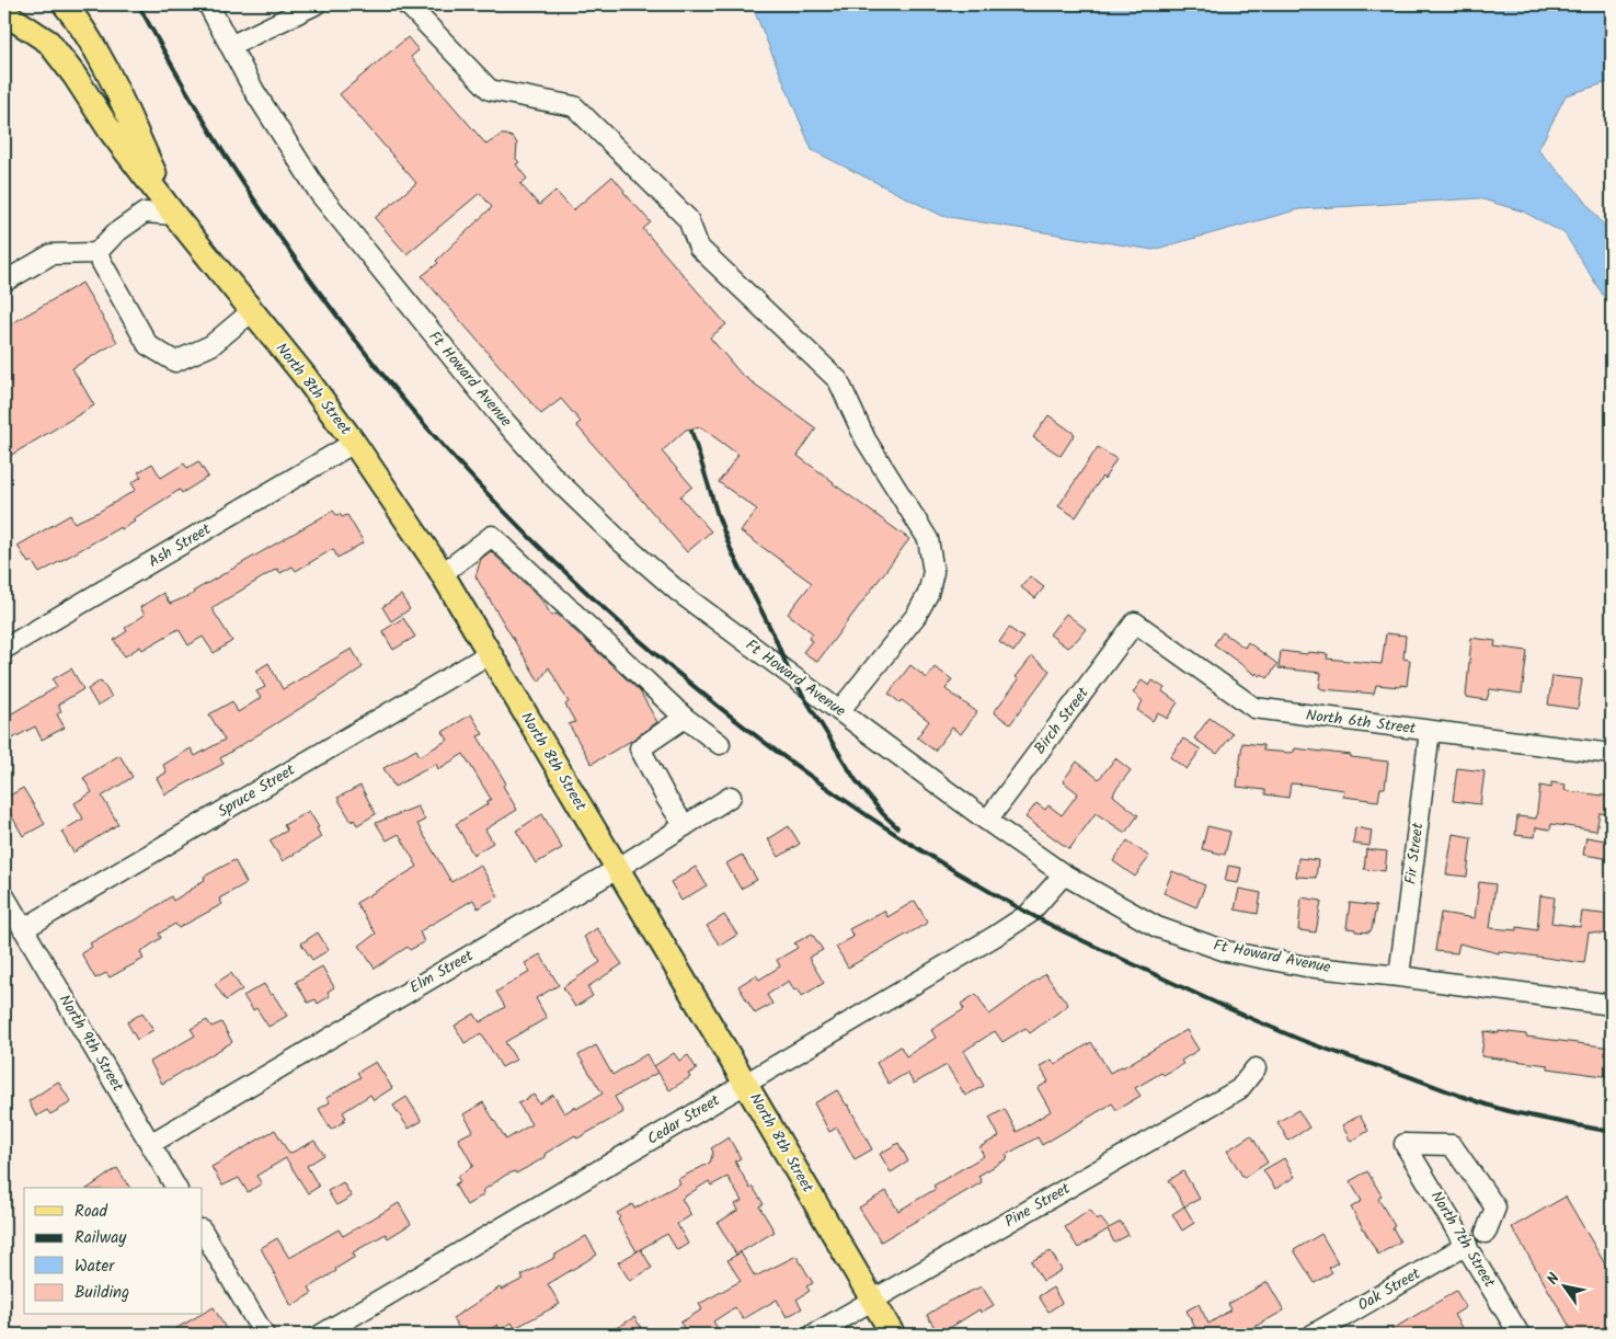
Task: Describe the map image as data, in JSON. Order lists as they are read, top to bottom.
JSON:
{
  "streets": {
    "main road": ["North 8th Street"],
    "street": [
      "Ft Howard Avenue",
      "Ash Street",
      "Birch Street",
      "North 6th Street",
      "Spruce Street",
      "Fir Street",
      "Elm Street",
      "North 9th Street",
      "Cedar Street",
      "Pine Street",
      "North 7th Street",
      "Oak Street"
    ]
  },
  "crossings": [
    ["Ft Howard Avenue", "Birch Street"],
    ["Ft Howard Avenue", "Fir Street"],
    ["Ft Howard Avenue", "Cedar Street"],
    ["North 8th Street", "Ash Street"],
    ["North 8th Street", "Spruce Street"],
    ["North 8th Street", "Elm Street"],
    ["North 8th Street", "Cedar Street"],
    ["North 8th Street", "Pine Street"],
    ["Birch Street", "North 6th Street"],
    ["North 6th Street", "Fir Street"],
    ["Spruce Street", "North 9th Street"],
    ["Elm Street", "North 9th Street"],
    ["North 7th Street", "Oak Street"]
  ],
  "legend": [
    "Road",
    "Railway",
    "Water",
    "Building"
  ],
  "north": "top left"
}
